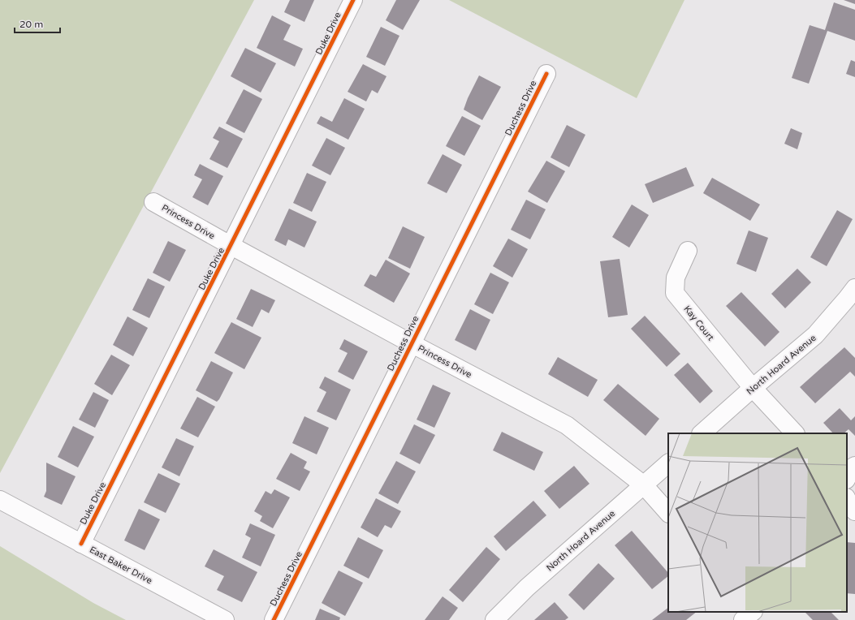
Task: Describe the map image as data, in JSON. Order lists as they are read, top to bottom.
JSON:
{
  "streets": {
    "street": [
      "Duke Drive",
      "Duchess Drive",
      "Princess Drive",
      "Kay Court",
      "North Hoard Avenue",
      "East Baker Drive"
    ]
  },
  "crossings": [
    ["Duke Drive", "Princess Drive"],
    ["Duke Drive", "East Baker Drive"],
    ["Duchess Drive", "Princess Drive"],
    ["Princess Drive", "North Hoard Avenue"],
    ["Kay Court", "North Hoard Avenue"]
  ],
  "scale_bar": "20 m"
}
